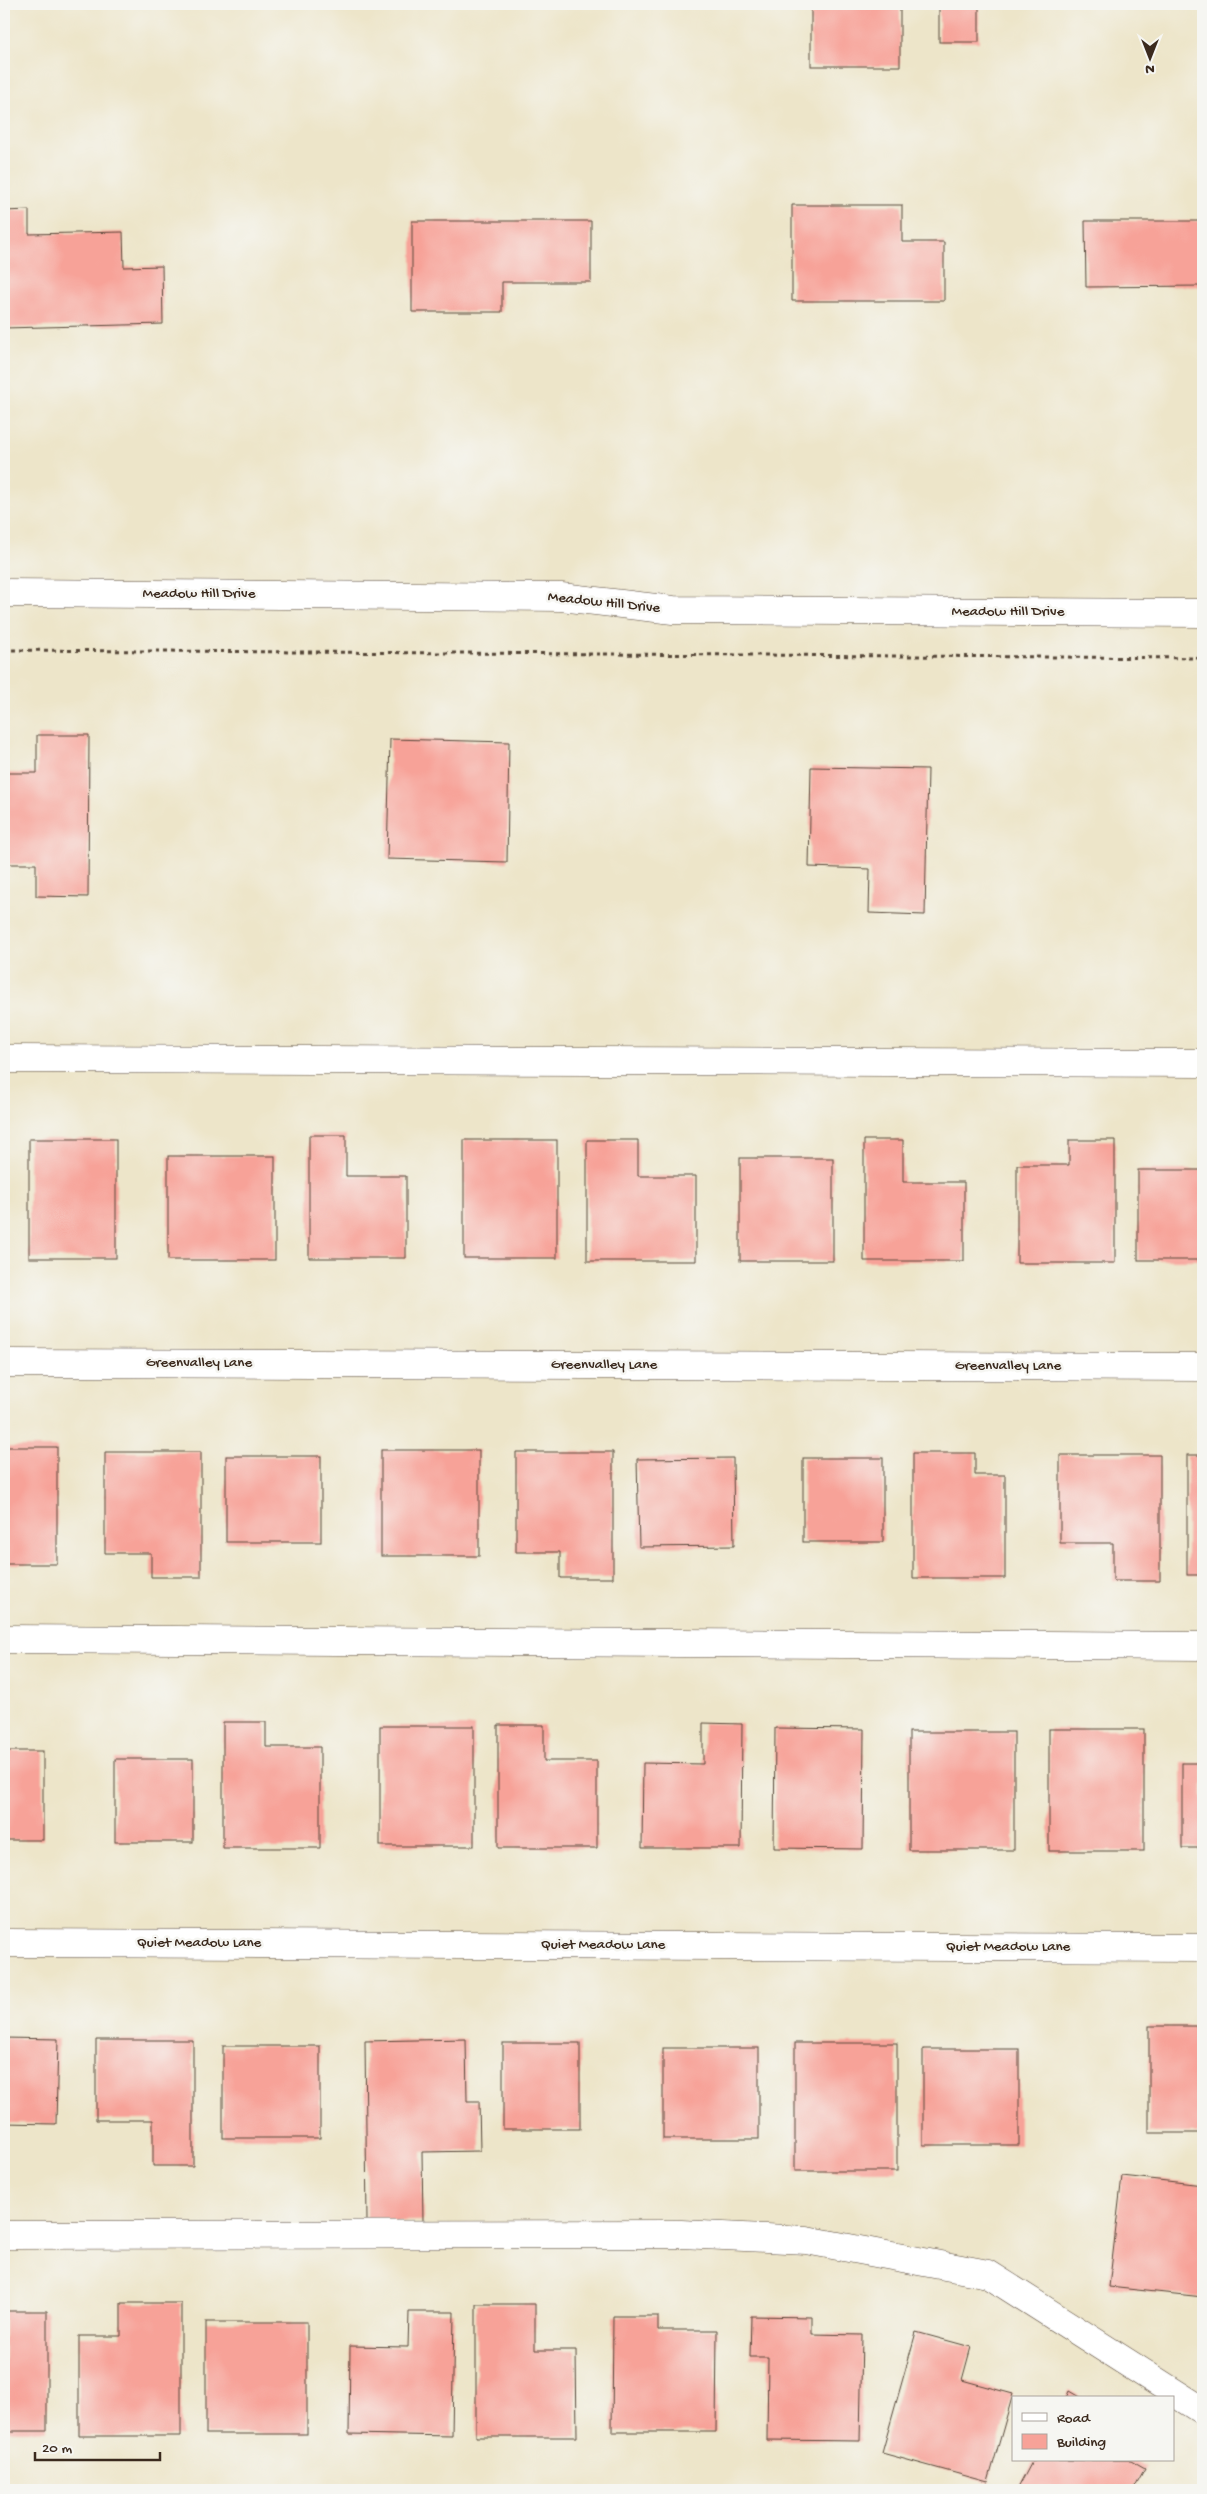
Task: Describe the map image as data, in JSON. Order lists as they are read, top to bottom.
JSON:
{
  "streets": {
    "street": ["Meadow Hill Drive", "Greenvalley Lane", "Quiet Meadow Lane"]
  },
  "legend": ["Road", "Building"],
  "scale_bar": "20 m",
  "north": "bottom"
}
